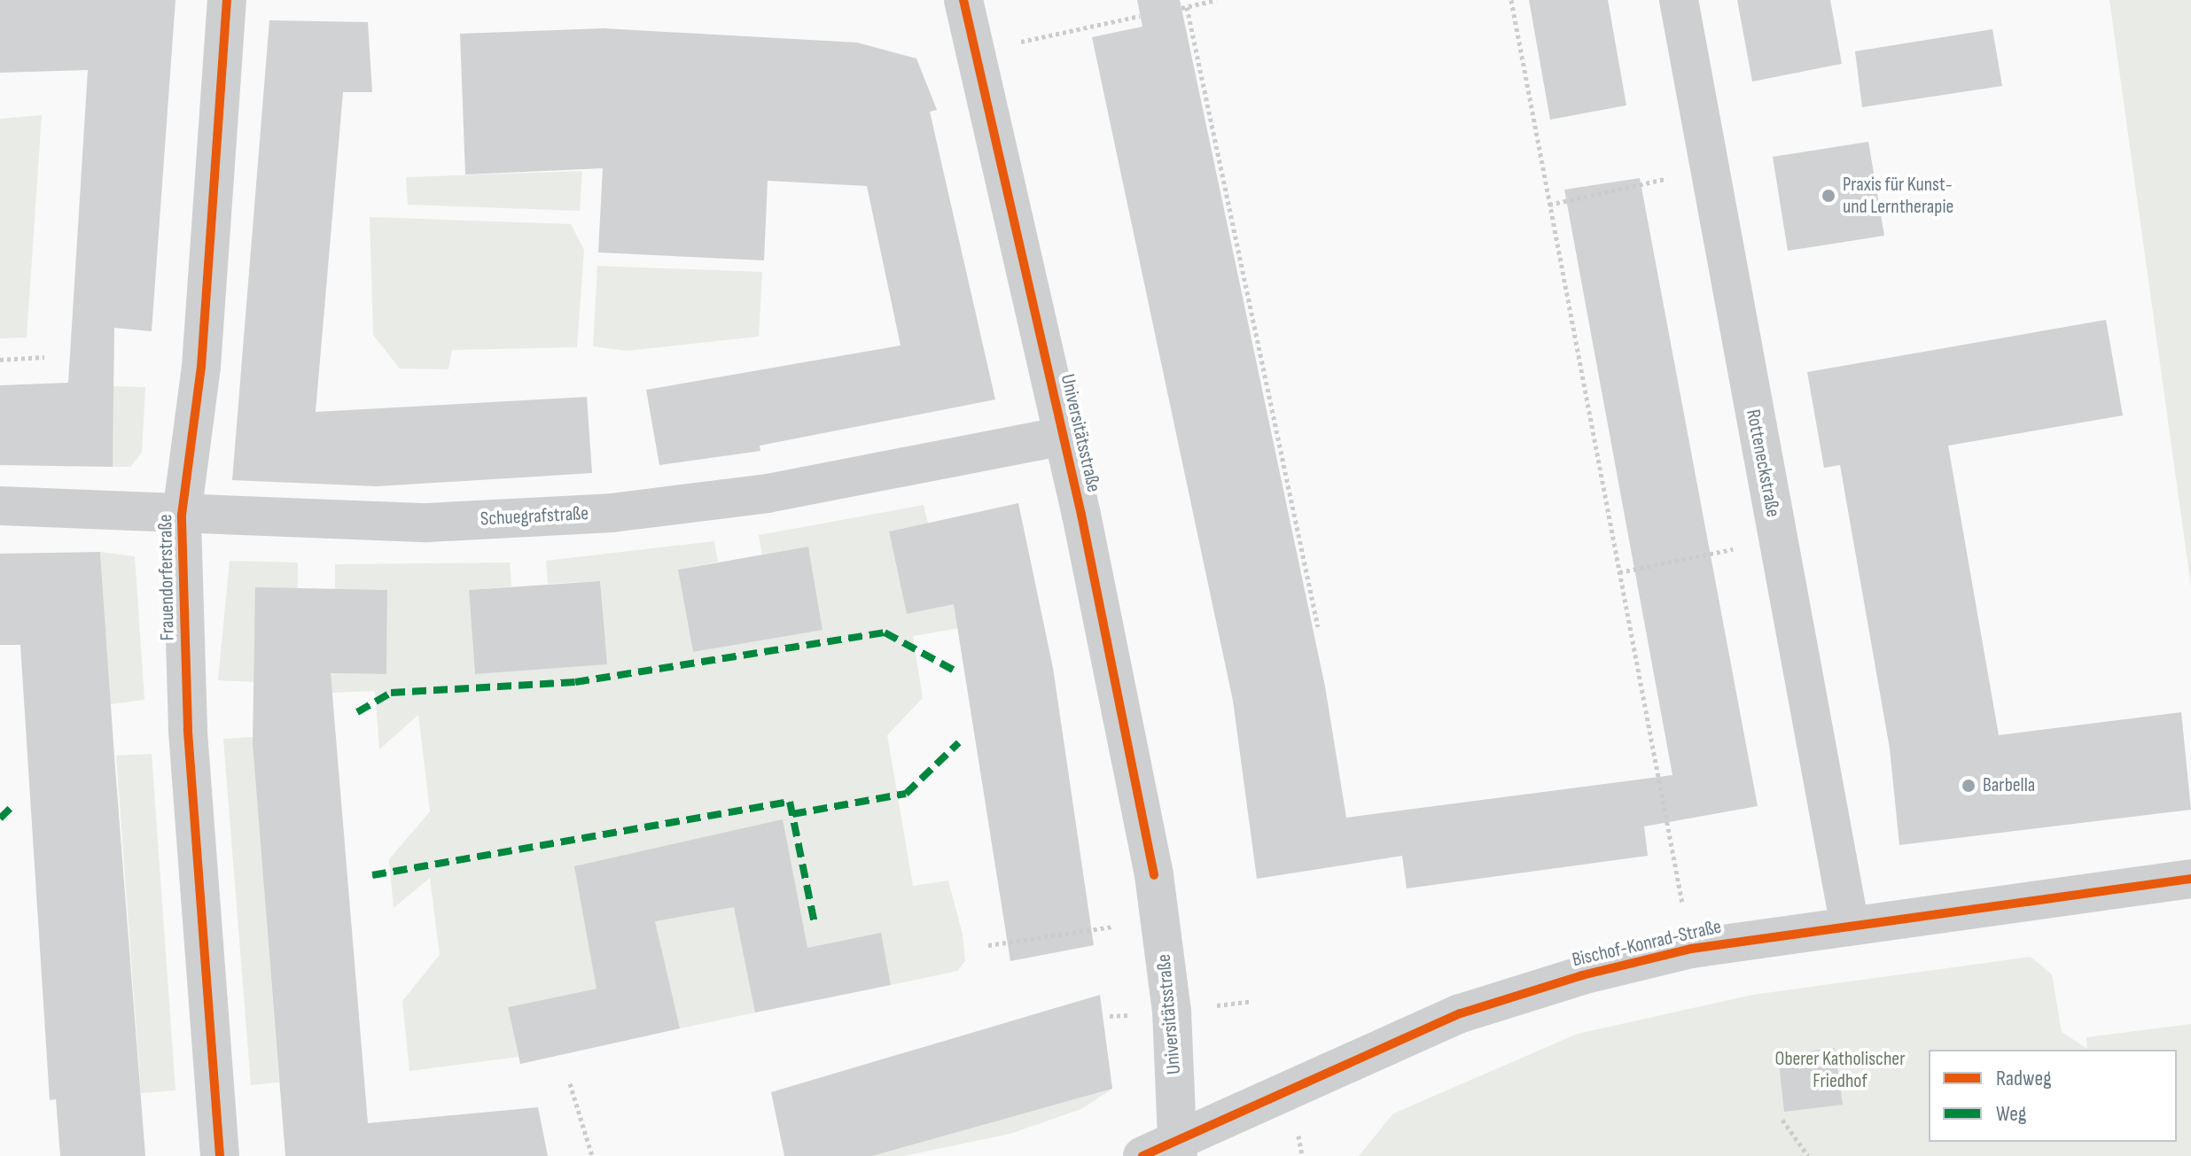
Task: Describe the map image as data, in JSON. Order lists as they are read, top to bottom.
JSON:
{
  "streets": {
    "street": [
      "Universitätsstraße",
      "Rotteneckstraße",
      "Schuegrafstraße",
      "Frauendorferstraße",
      "Bischof-Konrad-Straße"
    ]
  },
  "crossings": [
    ["Universitätsstraße", "Schuegrafstraße"],
    ["Universitätsstraße", "Bischof-Konrad-Straße"],
    ["Rotteneckstraße", "Bischof-Konrad-Straße"],
    ["Schuegrafstraße", "Frauendorferstraße"]
  ],
  "parks": ["Oberer Katholischer Friedhof"],
  "places": ["Praxis für Kunst- und Lerntherapie", "Barbella"],
  "legend": ["Radweg", "Weg"]
}
